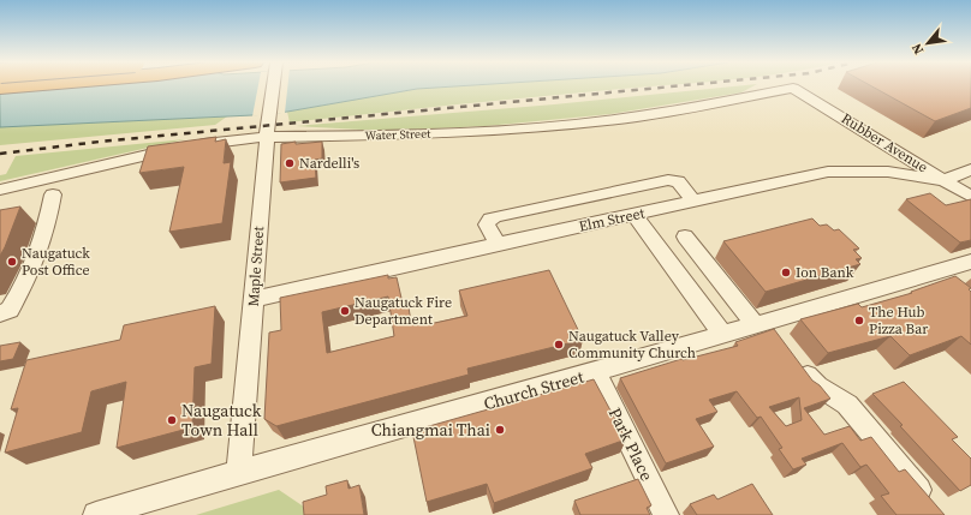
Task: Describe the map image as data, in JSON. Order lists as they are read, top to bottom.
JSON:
{
  "streets": {
    "street": [
      "Water Street",
      "Rubber Avenue",
      "Elm Street",
      "Maple Street",
      "Church Street",
      "Park Place"
    ]
  },
  "crossings": [
    ["Water Street", "Rubber Avenue"],
    ["Water Street", "Maple Street"],
    ["Rubber Avenue", "Elm Street"],
    ["Elm Street", "Maple Street"],
    ["Maple Street", "Church Street"],
    ["Church Street", "Park Place"]
  ],
  "places": [
    "Nardelli's",
    "Naugatuck Post Office",
    "Ion Bank",
    "Naugatuck Fire Department",
    "The Hub Pizza Bar",
    "Naugatuck Valley Community Church",
    "Naugatuck Town Hall",
    "Chiangmai Thai"
  ],
  "north": "bottom left"
}
